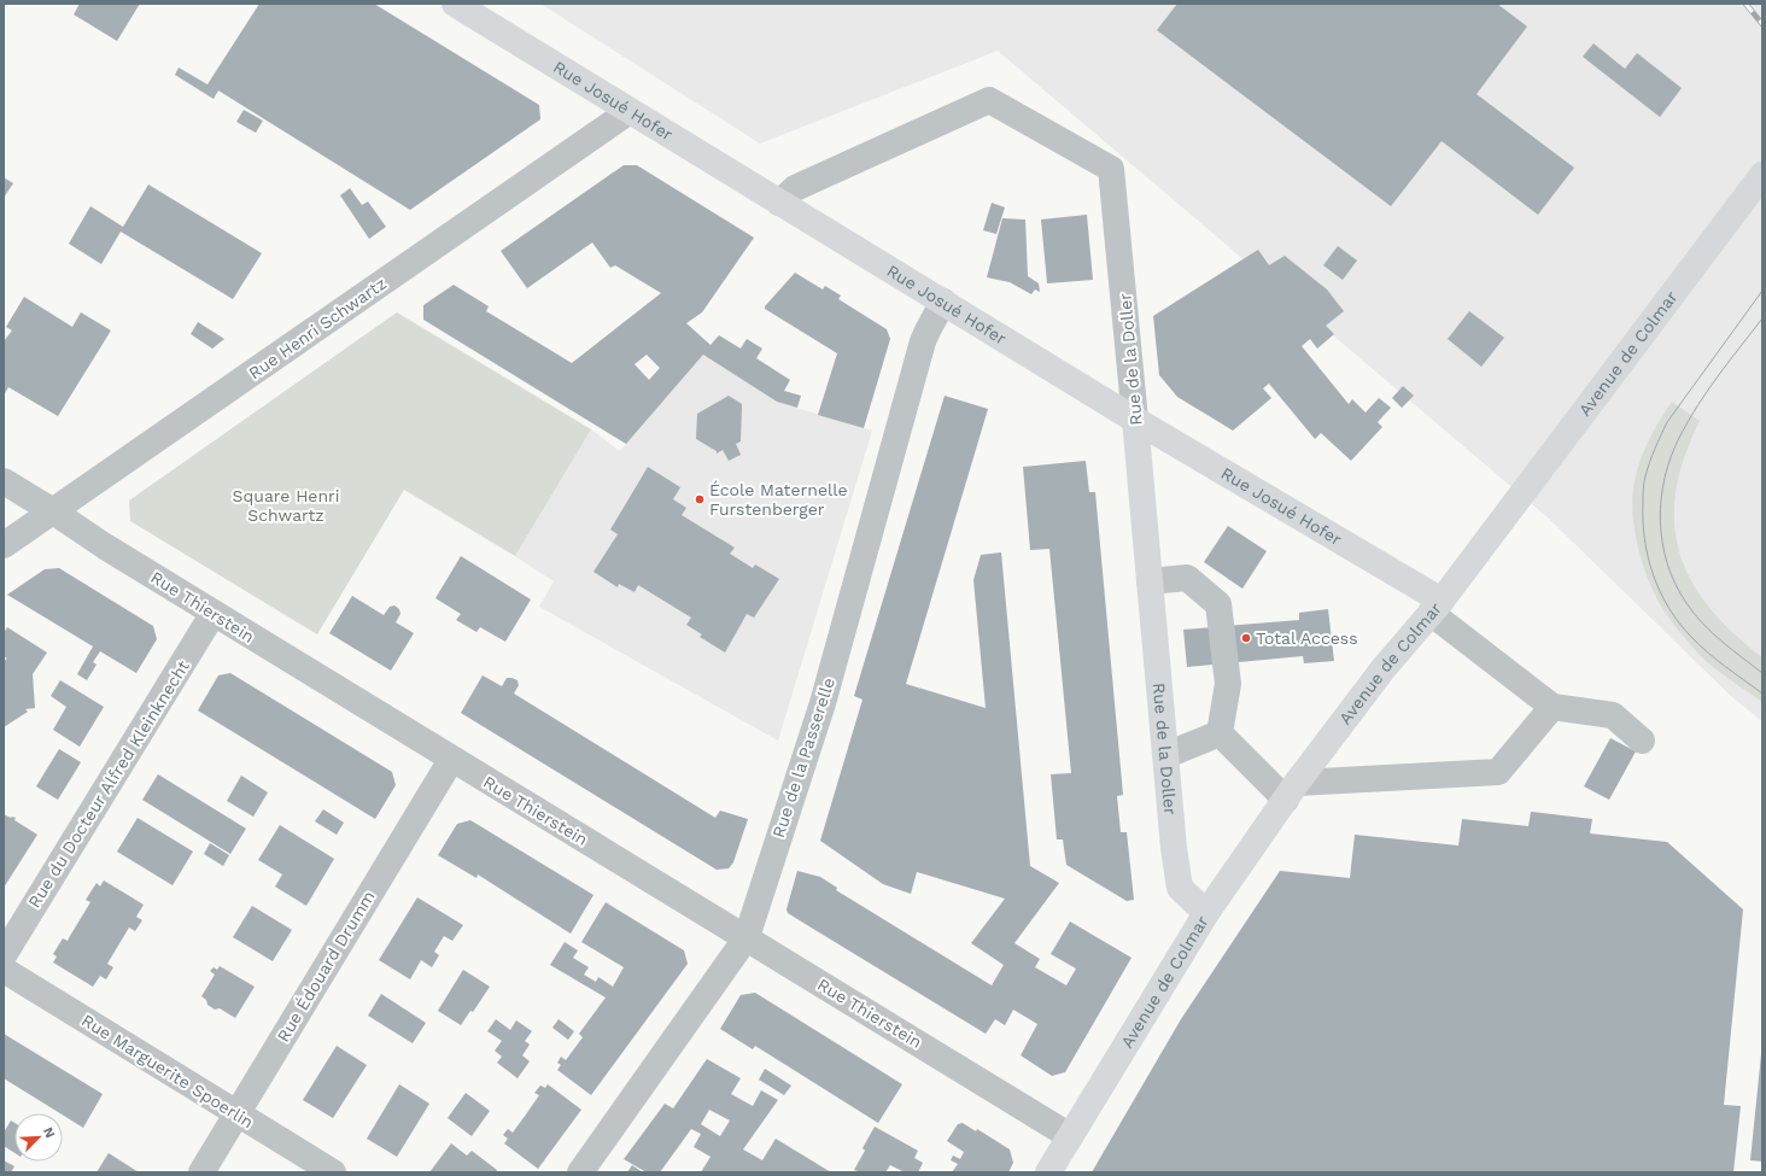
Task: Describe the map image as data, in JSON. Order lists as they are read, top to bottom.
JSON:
{
  "streets": {
    "main road": ["Rue Josué Hofer", "Avenue de Colmar", "Rue de la Doller"],
    "street": [
      "Rue Henri Schwartz",
      "Rue Thierstein",
      "Rue de la Passerelle",
      "Rue du Docteur Alfred Kleinknecht",
      "Rue Édouard Drumm",
      "Rue Marguerite Spoerlin"
    ]
  },
  "crossings": [
    ["Rue Josué Hofer", "Rue Henri Schwartz"],
    ["Rue Josué Hofer", "Avenue de Colmar"],
    ["Rue Josué Hofer", "Rue de la Doller"],
    ["Rue Josué Hofer", "Rue de la Passerelle"],
    ["Rue Henri Schwartz", "Rue Thierstein"],
    ["Avenue de Colmar", "Rue de la Doller"],
    ["Avenue de Colmar", "Rue Thierstein"],
    ["Rue Thierstein", "Rue de la Passerelle"],
    ["Rue Thierstein", "Rue du Docteur Alfred Kleinknecht"],
    ["Rue Thierstein", "Rue Édouard Drumm"],
    ["Rue Édouard Drumm", "Rue Marguerite Spoerlin"]
  ],
  "parks": ["Square Henri Schwartz"],
  "places": ["École Maternelle Furstenberger", "Total Access"],
  "north": "top right"
}
